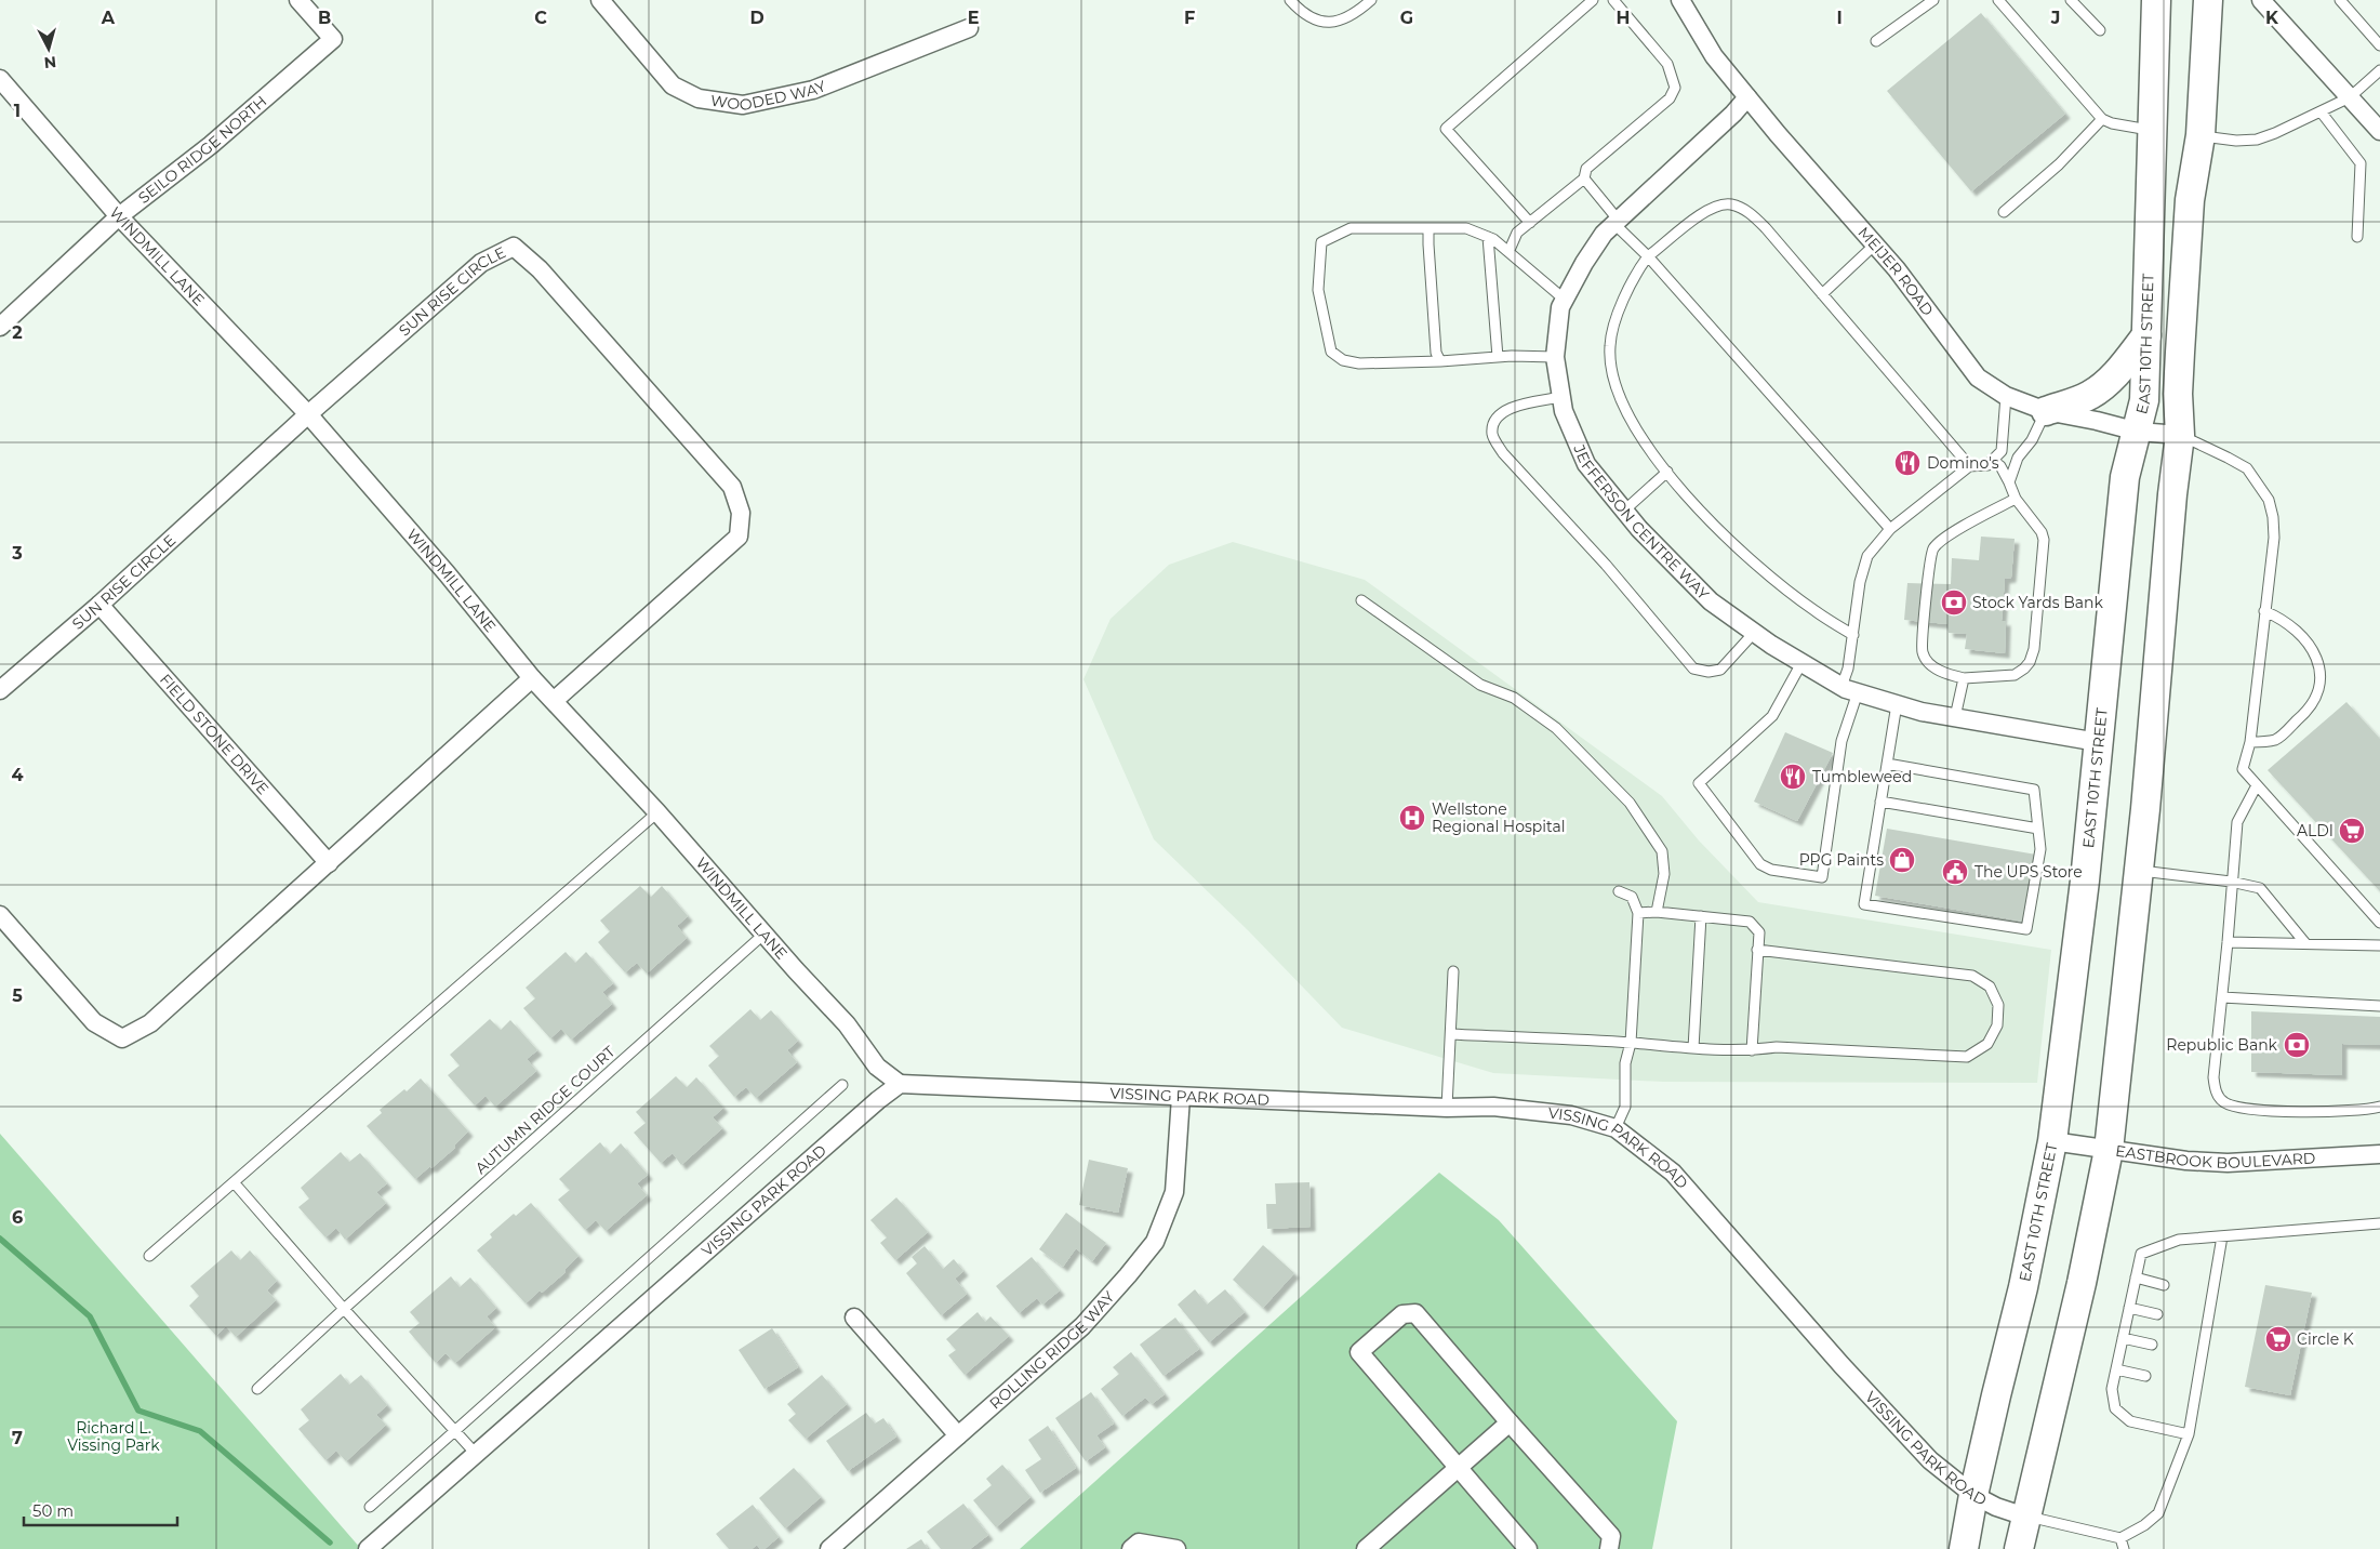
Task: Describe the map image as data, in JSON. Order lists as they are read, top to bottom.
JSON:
{
  "streets": {
    "main road": ["EAST 10TH STREET"],
    "street": [
      "WOODED WAY",
      "SEILO RIDGE NORTH",
      "WINDMILL LANE",
      "MEIJER ROAD",
      "SUN RISE CIRCLE",
      "JEFFERSON CENTRE WAY",
      "FIELD STONE DRIVE",
      "VISSING PARK ROAD",
      "EASTBROOK BOULEVARD",
      "ROLLING RIDGE WAY"
    ],
    "lane": ["AUTUMN RIDGE COURT"]
  },
  "crossings": [
    ["SEILO RIDGE NORTH", "WINDMILL LANE"],
    ["WINDMILL LANE", "SUN RISE CIRCLE"],
    ["WINDMILL LANE", "VISSING PARK ROAD"],
    ["WINDMILL LANE", "AUTUMN RIDGE COURT"],
    ["MEIJER ROAD", "EAST 10TH STREET"],
    ["MEIJER ROAD", "JEFFERSON CENTRE WAY"],
    ["SUN RISE CIRCLE", "FIELD STONE DRIVE"],
    ["EAST 10TH STREET", "JEFFERSON CENTRE WAY"],
    ["EAST 10TH STREET", "VISSING PARK ROAD"],
    ["EAST 10TH STREET", "EASTBROOK BOULEVARD"],
    ["VISSING PARK ROAD", "ROLLING RIDGE WAY"]
  ],
  "parks": ["Richard L. Vissing Park"],
  "places": {
    "restaurant": ["Domino's", "Tumbleweed"],
    "bank": ["Stock Yards Bank", "Republic Bank"],
    "hospital": ["Wellstone Regional Hospital"],
    "supermarket": ["ALDI", "Circle K"],
    "shop": ["PPG Paints"],
    "public building": ["The UPS Store"]
  },
  "scale_bar": "50 m",
  "north": "bottom",
  "grid": {
    "columns": [
      "A",
      "B",
      "C",
      "D",
      "E",
      "F",
      "G",
      "H",
      "I",
      "J",
      "K"
    ],
    "rows": [
      "1",
      "2",
      "3",
      "4",
      "5",
      "6",
      "7"
    ]
  }
}
